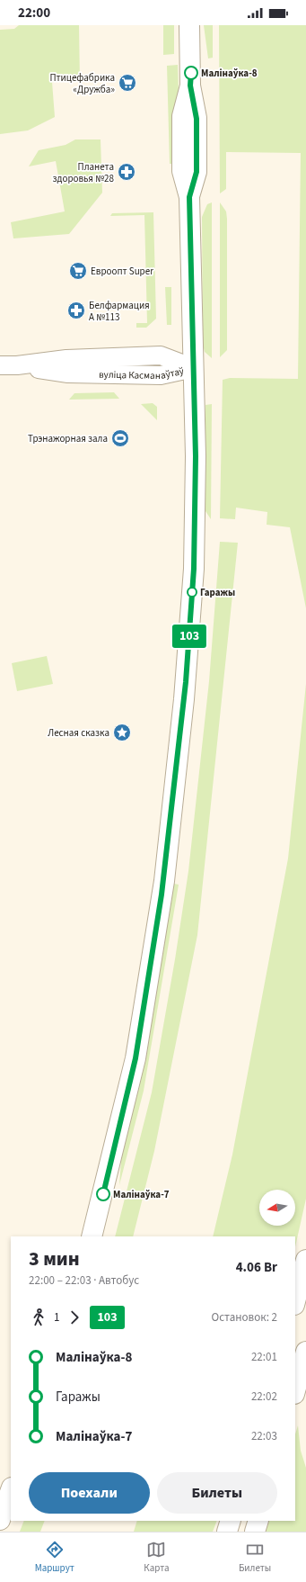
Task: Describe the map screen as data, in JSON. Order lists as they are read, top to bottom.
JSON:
{
  "streets": {
    "street": ["вуліца Касманаўтаў"]
  },
  "places": {
    "other": ["Малінаўка-8", "Гаражы", "Малінаўка-7"],
    "supermarket": ["Птицефабрика «Дружба»", "Евроопт Super"],
    "pharmacy": ["Планета здоровья №28", "Белфармация А №113"],
    "sports": ["Трэнажорная зала"],
    "place": ["Лесная сказка"]
  },
  "lines": ["bus line 103"],
  "north": "left",
  "page": {
    "status": "22:00",
    "on_map": "103",
    "heading": ["3 мин", "22:00 – 22:03 · Автобус", "4.06 Br"],
    "legs": ["1", "103", "Остановок: 2"],
    "list": [
      {
        "name": "Малінаўка-8",
        "value": "22:01"
      },
      {
        "name": "Гаражы",
        "value": "22:02"
      },
      {
        "name": "Малінаўка-7",
        "value": "22:03"
      }
    ],
    "buttons": ["Поехали", "Билеты"],
    "tabs": ["Маршрут", "Карта", "Билеты"]
  }
}
